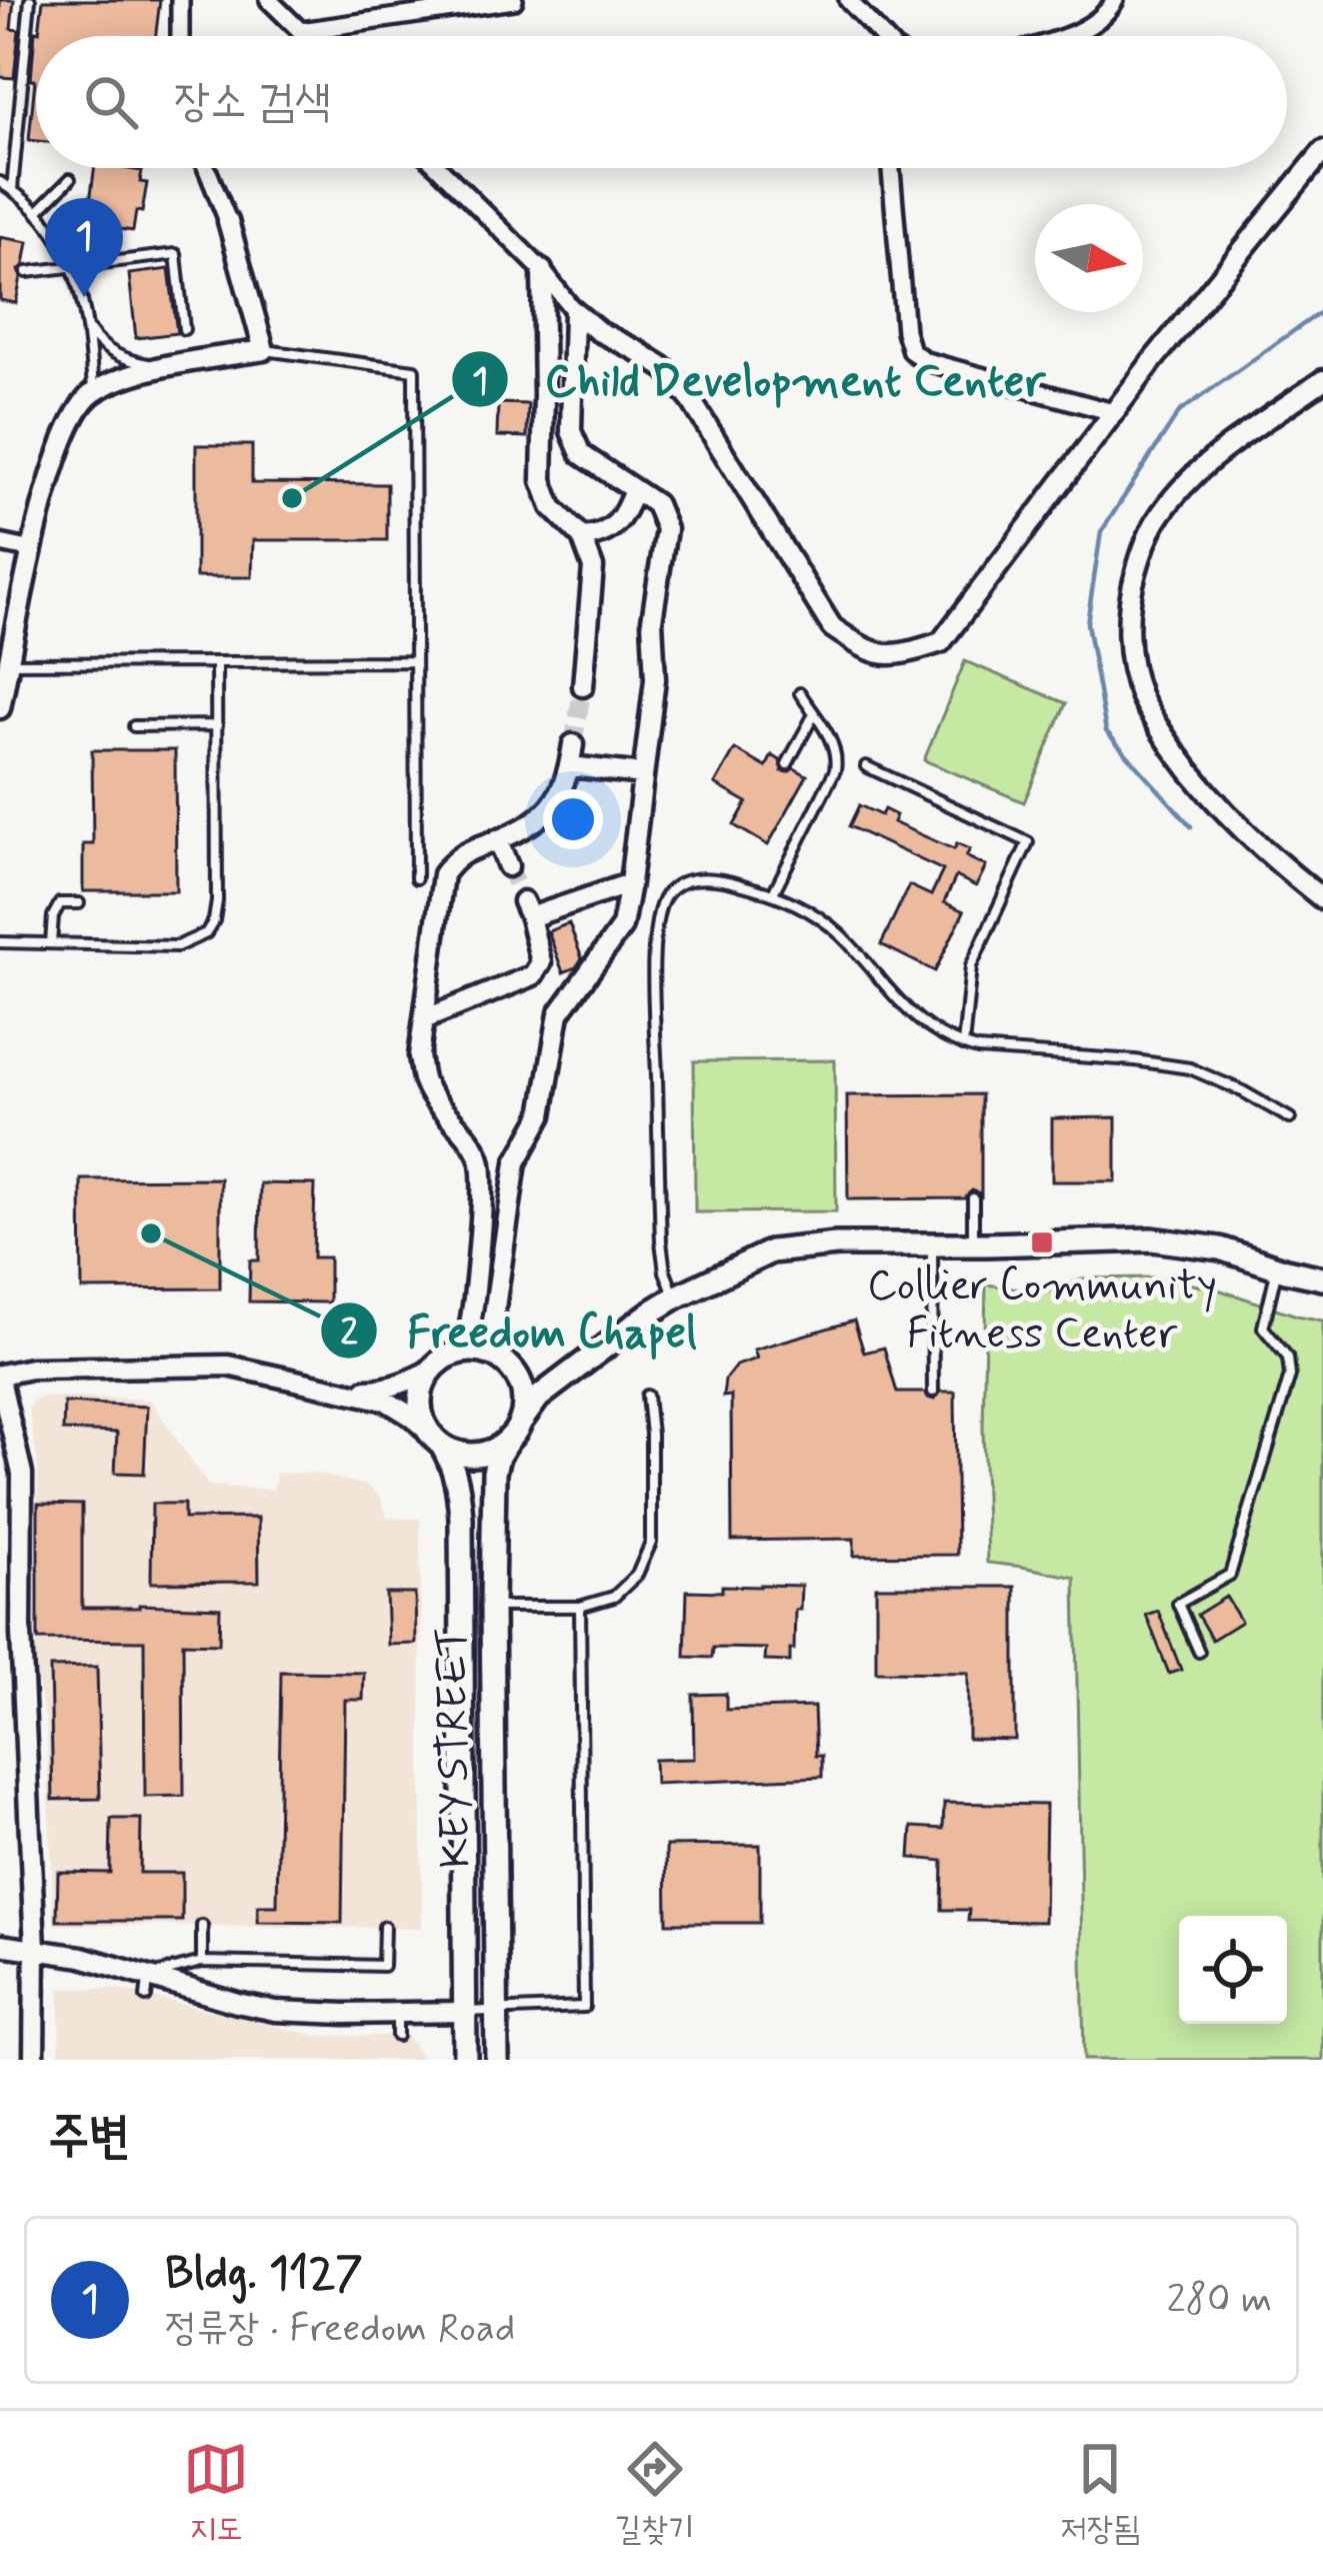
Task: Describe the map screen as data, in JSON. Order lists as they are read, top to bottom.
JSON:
{
  "streets": {
    "main road": ["KEY STREET"]
  },
  "places": {
    "other": ["Child Development Center", "Freedom Chapel"],
    "transit": ["Collier Community Fitness Center"]
  },
  "north": "right",
  "page": {
    "search": "장소 검색",
    "pins": "1",
    "heading": "주변",
    "list": [
      {
        "mark": "1",
        "name": "Bldg. 1127",
        "note": "정류장 · Freedom Road",
        "value": "280 m"
      }
    ],
    "nav": ["지도", "길찾기", "저장됨"]
  }
}
